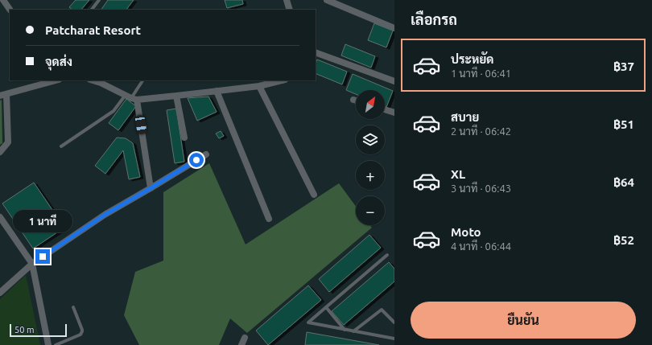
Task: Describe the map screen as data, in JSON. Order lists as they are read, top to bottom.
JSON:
{
  "scale_bar": "50 m",
  "north": "top right",
  "page": {
    "heading": "เลือกรถ",
    "banner": ["Patcharat Resort", "จุดส่ง"],
    "list": [
      {
        "name": "ประหยัด",
        "note": "1 นาที · 06:41",
        "value": "฿37"
      },
      {
        "name": "สบาย",
        "note": "2 นาที · 06:42",
        "value": "฿51"
      },
      {
        "name": "XL",
        "note": "3 นาที · 06:43",
        "value": "฿64"
      },
      {
        "name": "Moto",
        "note": "4 นาที · 06:44",
        "value": "฿52"
      }
    ],
    "map_buttons": ["+", "−"],
    "bubble": "1 นาที",
    "buttons": "ยืนยัน",
    "scale": "50 m"
  }
}
